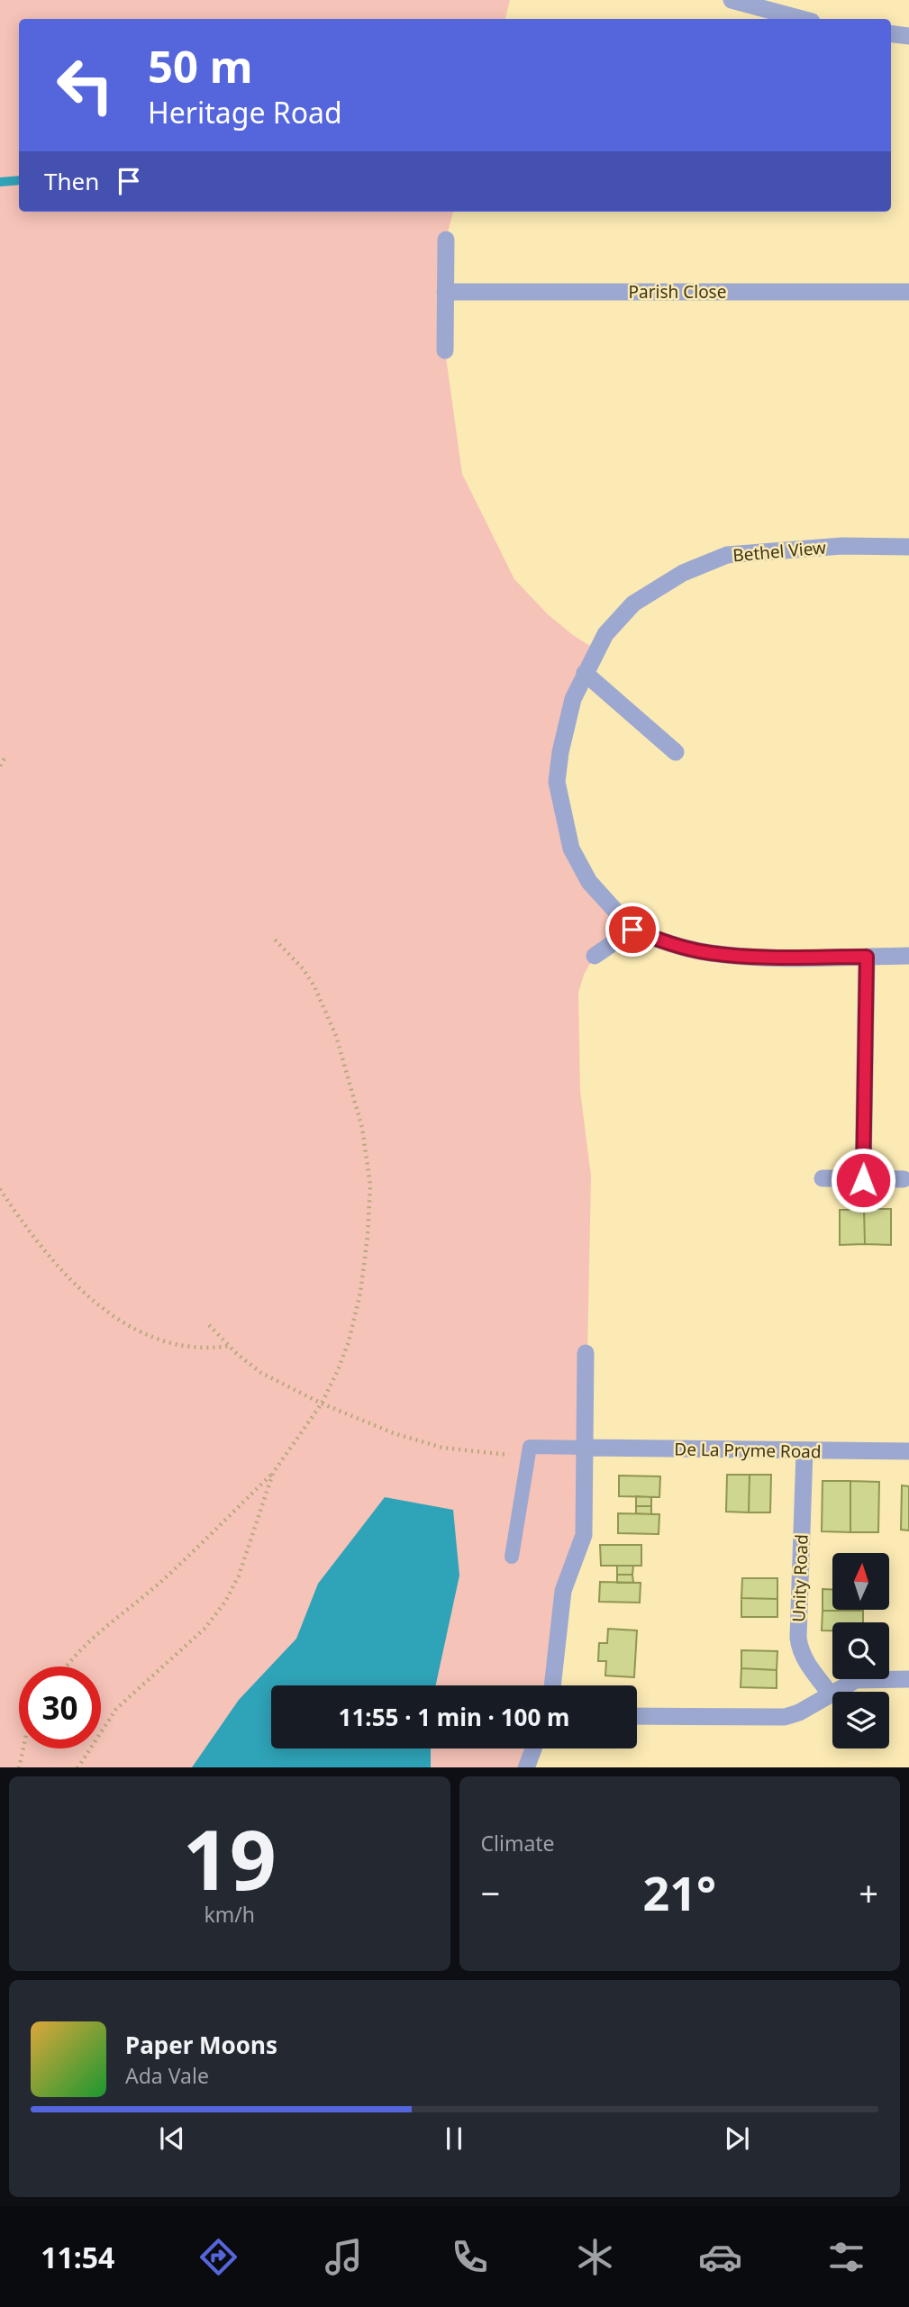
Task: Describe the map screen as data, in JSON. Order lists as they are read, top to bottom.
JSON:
{
  "streets": {
    "street": [
      "Parish Close",
      "Bethel View",
      "De La Pryme Road",
      "Unity Road"
    ]
  },
  "crossings": [
    ["De La Pryme Road", "Unity Road"]
  ],
  "north": "top",
  "page": {
    "turn": ["50 m", "Heritage Road"],
    "then": "Then",
    "limit": "30",
    "trip": "11:55 · 1 min · 100 m",
    "tile": [
      ["19", "km/h"],
      "Climate"
    ],
    "heat": ["−", "21°", "+"],
    "song": ["Paper Moons", "Ada Vale"],
    "tabs": "11:54"
  }
}
